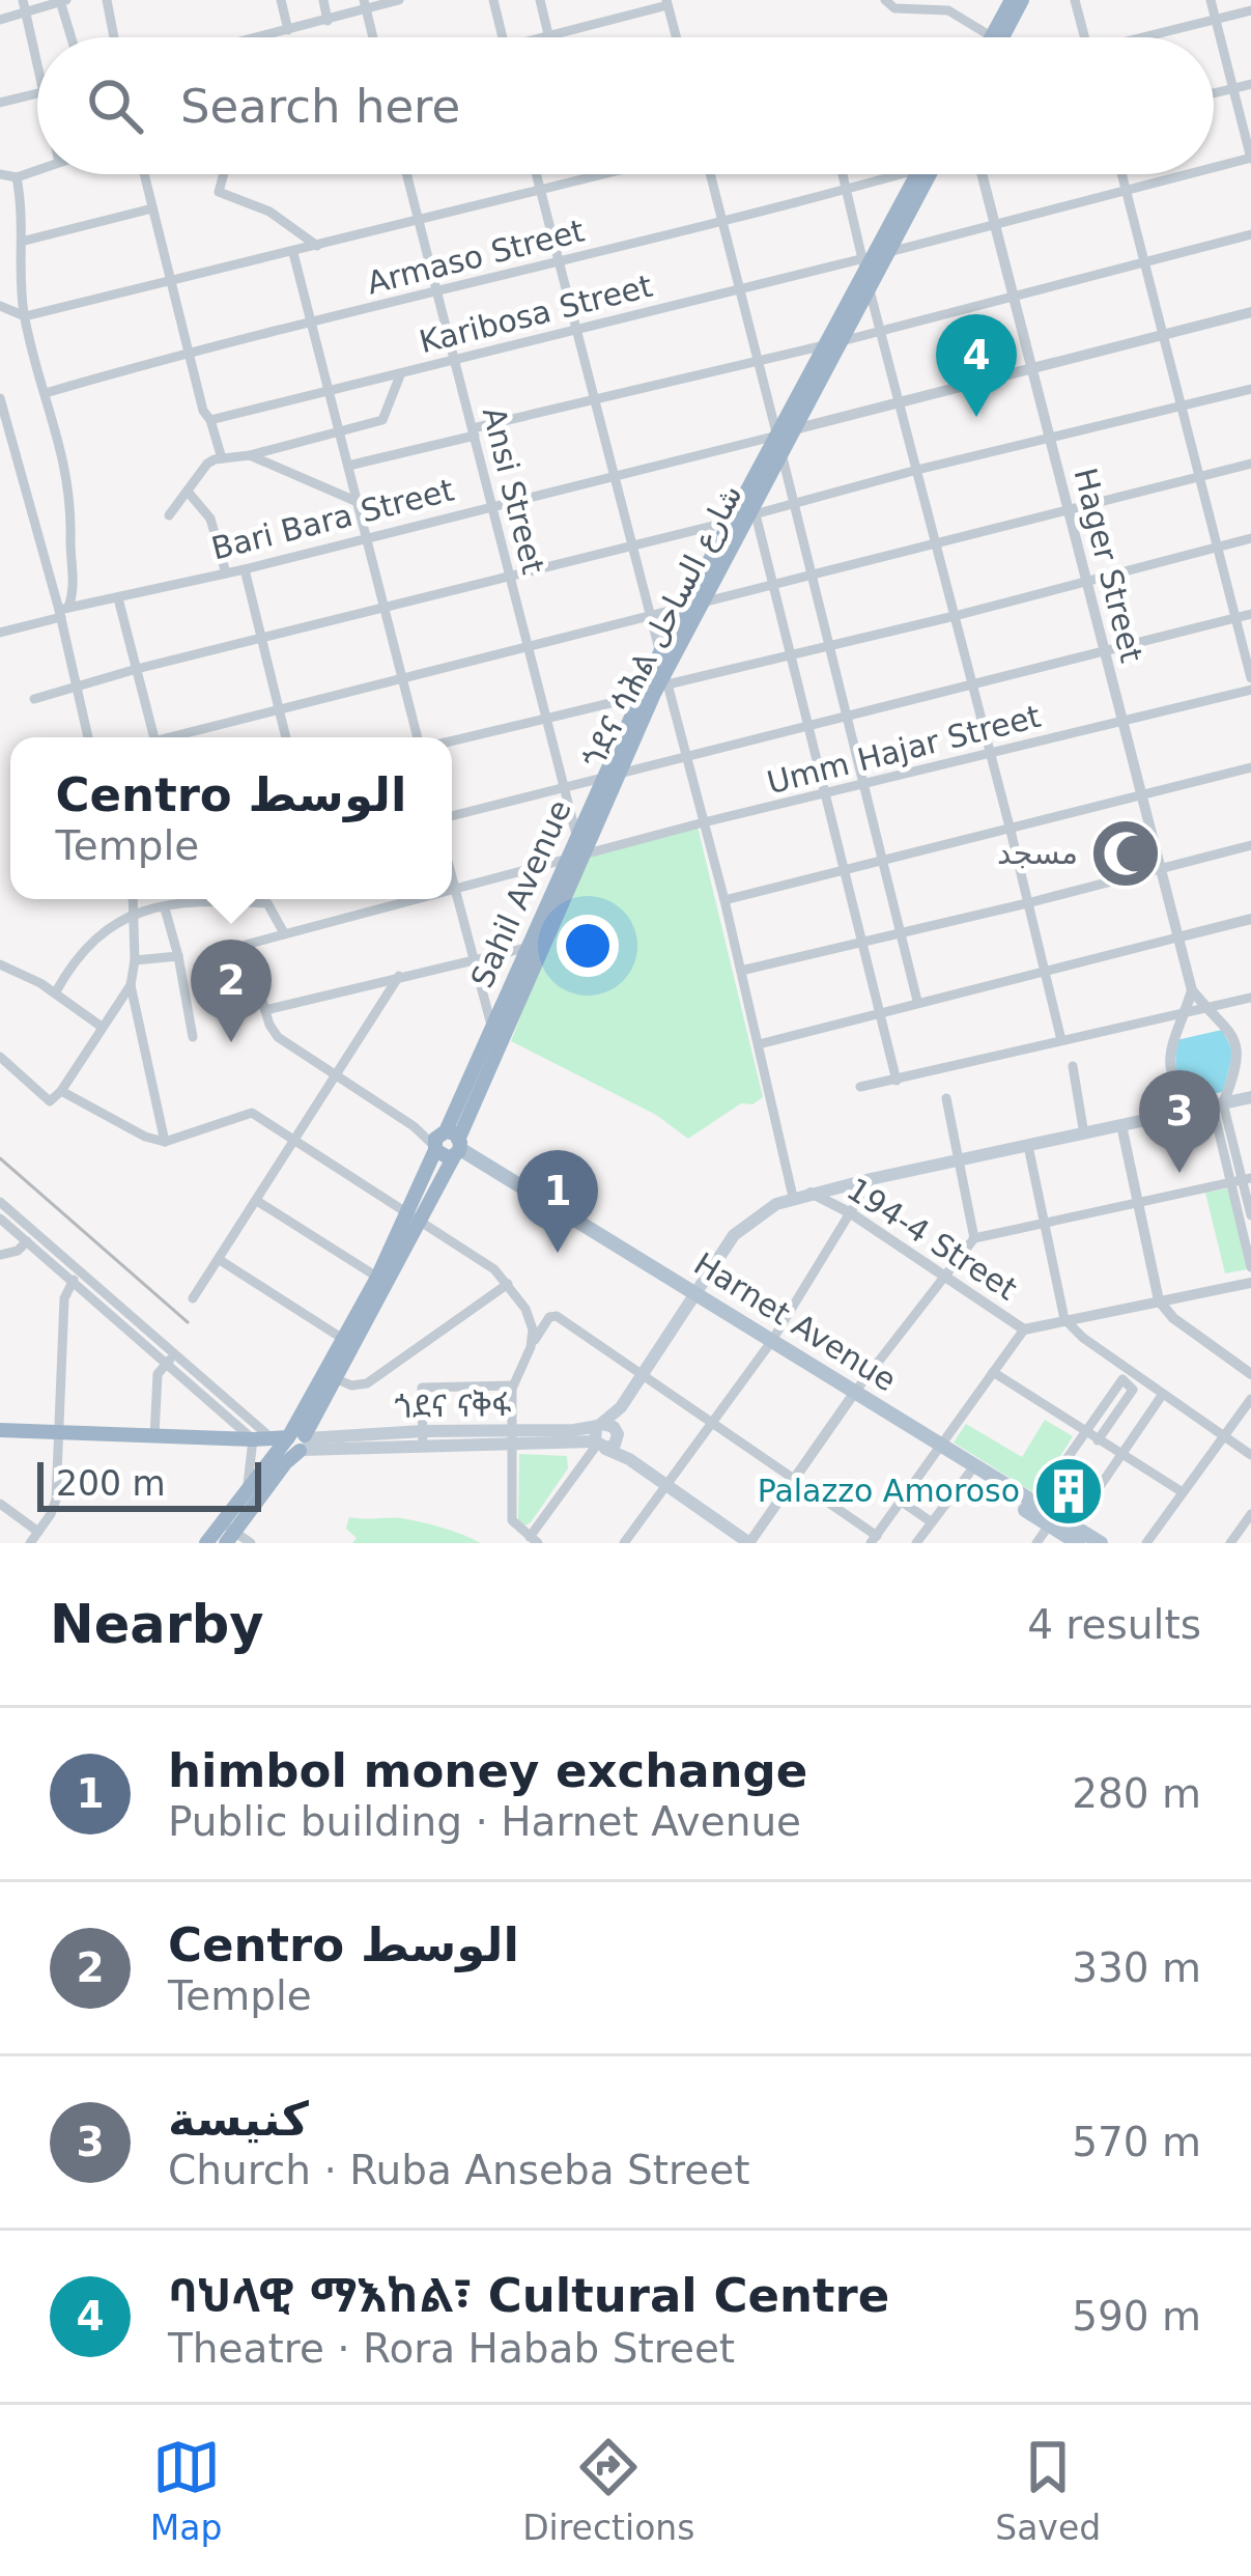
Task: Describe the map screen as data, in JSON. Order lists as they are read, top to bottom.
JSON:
{
  "streets": {
    "highway": ["ጎደና ሳሕል شارع الساحل", "Sahil Avenue"],
    "main road": ["Harnet Avenue", "ጎደና ናቅፋ"],
    "street": [
      "Armaso Street",
      "Karibosa Street",
      "Ansi Street",
      "Bari Bara Street",
      "Hager Street",
      "Umm Hajar Street",
      "194-4 Street"
    ]
  },
  "crossings": [
    ["Armaso Street", "Ansi Street"],
    ["Karibosa Street", "Ansi Street"],
    ["Karibosa Street", "Hager Street"],
    ["Karibosa Street", "ጎደና ሳሕል شارع الساحل"],
    ["Ansi Street", "Bari Bara Street"],
    ["Ansi Street", "Sahil Avenue"],
    ["Hager Street", "Umm Hajar Street"],
    ["ጎደና ሳሕል شارع الساحل", "Umm Hajar Street"],
    ["ጎደና ሳሕል شارع الساحل", "Sahil Avenue"],
    ["ጎደና ሳሕል شارع الساحل", "Harnet Avenue"],
    ["Umm Hajar Street", "Sahil Avenue"],
    ["Sahil Avenue", "Harnet Avenue"]
  ],
  "places": {
    "mosque": ["مسجد"],
    "building": ["Palazzo Amoroso"]
  },
  "scale_bar": "200 m",
  "page": {
    "search": "Search here",
    "pins": [
      "4",
      "2",
      "3",
      "1"
    ],
    "popup": ["Centro الوسط", "Temple"],
    "scale": "200 m",
    "heading": ["Nearby", "4 results"],
    "list": [
      {
        "mark": "1",
        "name": "himbol money exchange",
        "note": "Public building · Harnet Avenue",
        "value": "280 m"
      },
      {
        "mark": "2",
        "name": "Centro الوسط",
        "note": "Temple",
        "value": "330 m"
      },
      {
        "mark": "3",
        "name": "كنيسة",
        "note": "Church · Ruba Anseba Street",
        "value": "570 m"
      },
      {
        "mark": "4",
        "name": "ባህላዊ ማእከል፣ Cultural Centre",
        "note": "Theatre · Rora Habab Street",
        "value": "590 m"
      }
    ],
    "nav": ["Map", "Directions", "Saved"]
  }
}
